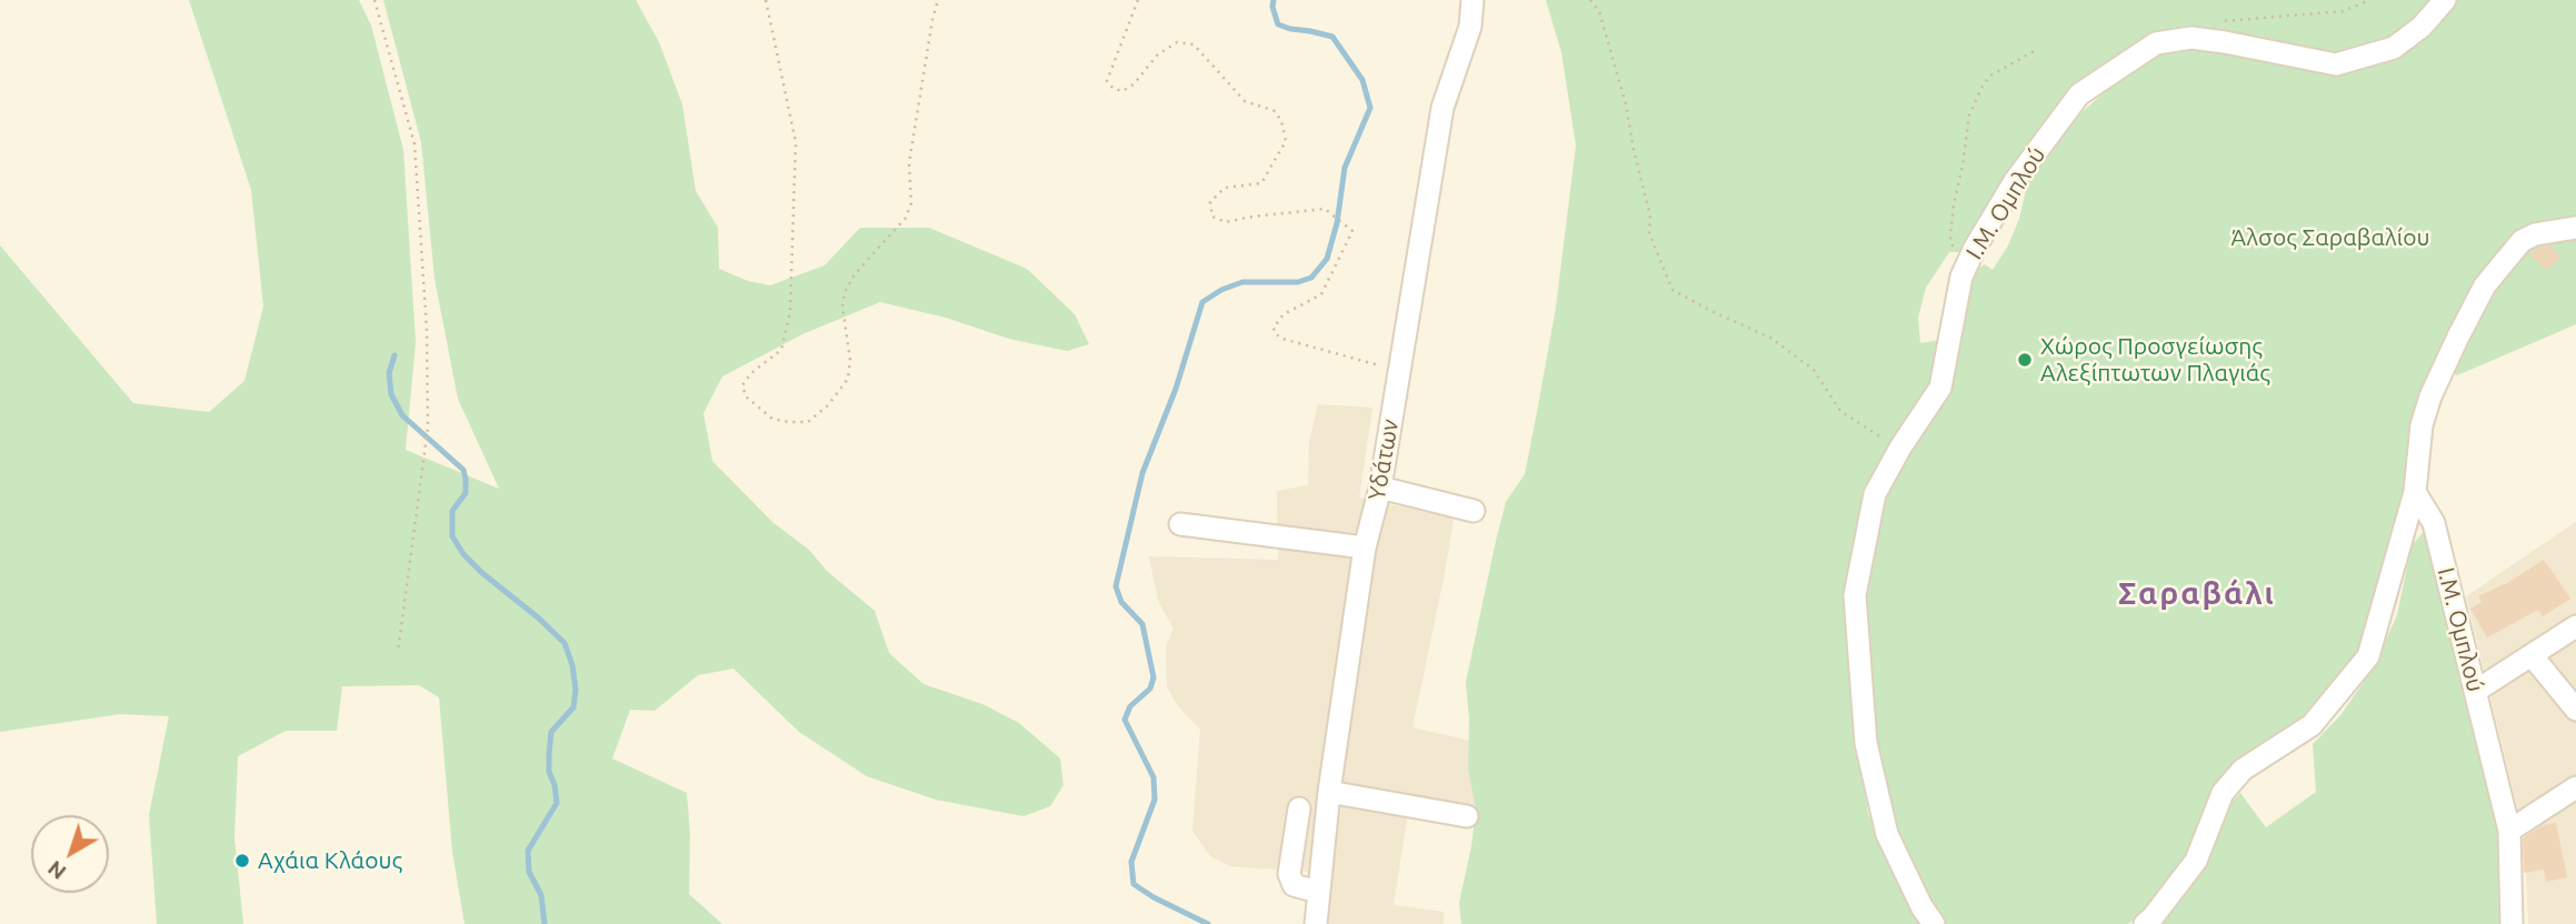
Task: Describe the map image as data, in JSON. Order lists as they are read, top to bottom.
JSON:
{
  "streets": {
    "street": ["Ι.Μ. Ομπλού", "Υδάτων"]
  },
  "districts": ["Σαραβάλι"],
  "parks": ["Άλσος Σαραβαλίου"],
  "places": ["Χώρος Προσγείωσης Αλεξίπτωτων Πλαγιάς", "Αχάια Κλάους"],
  "north": "bottom left"
}
